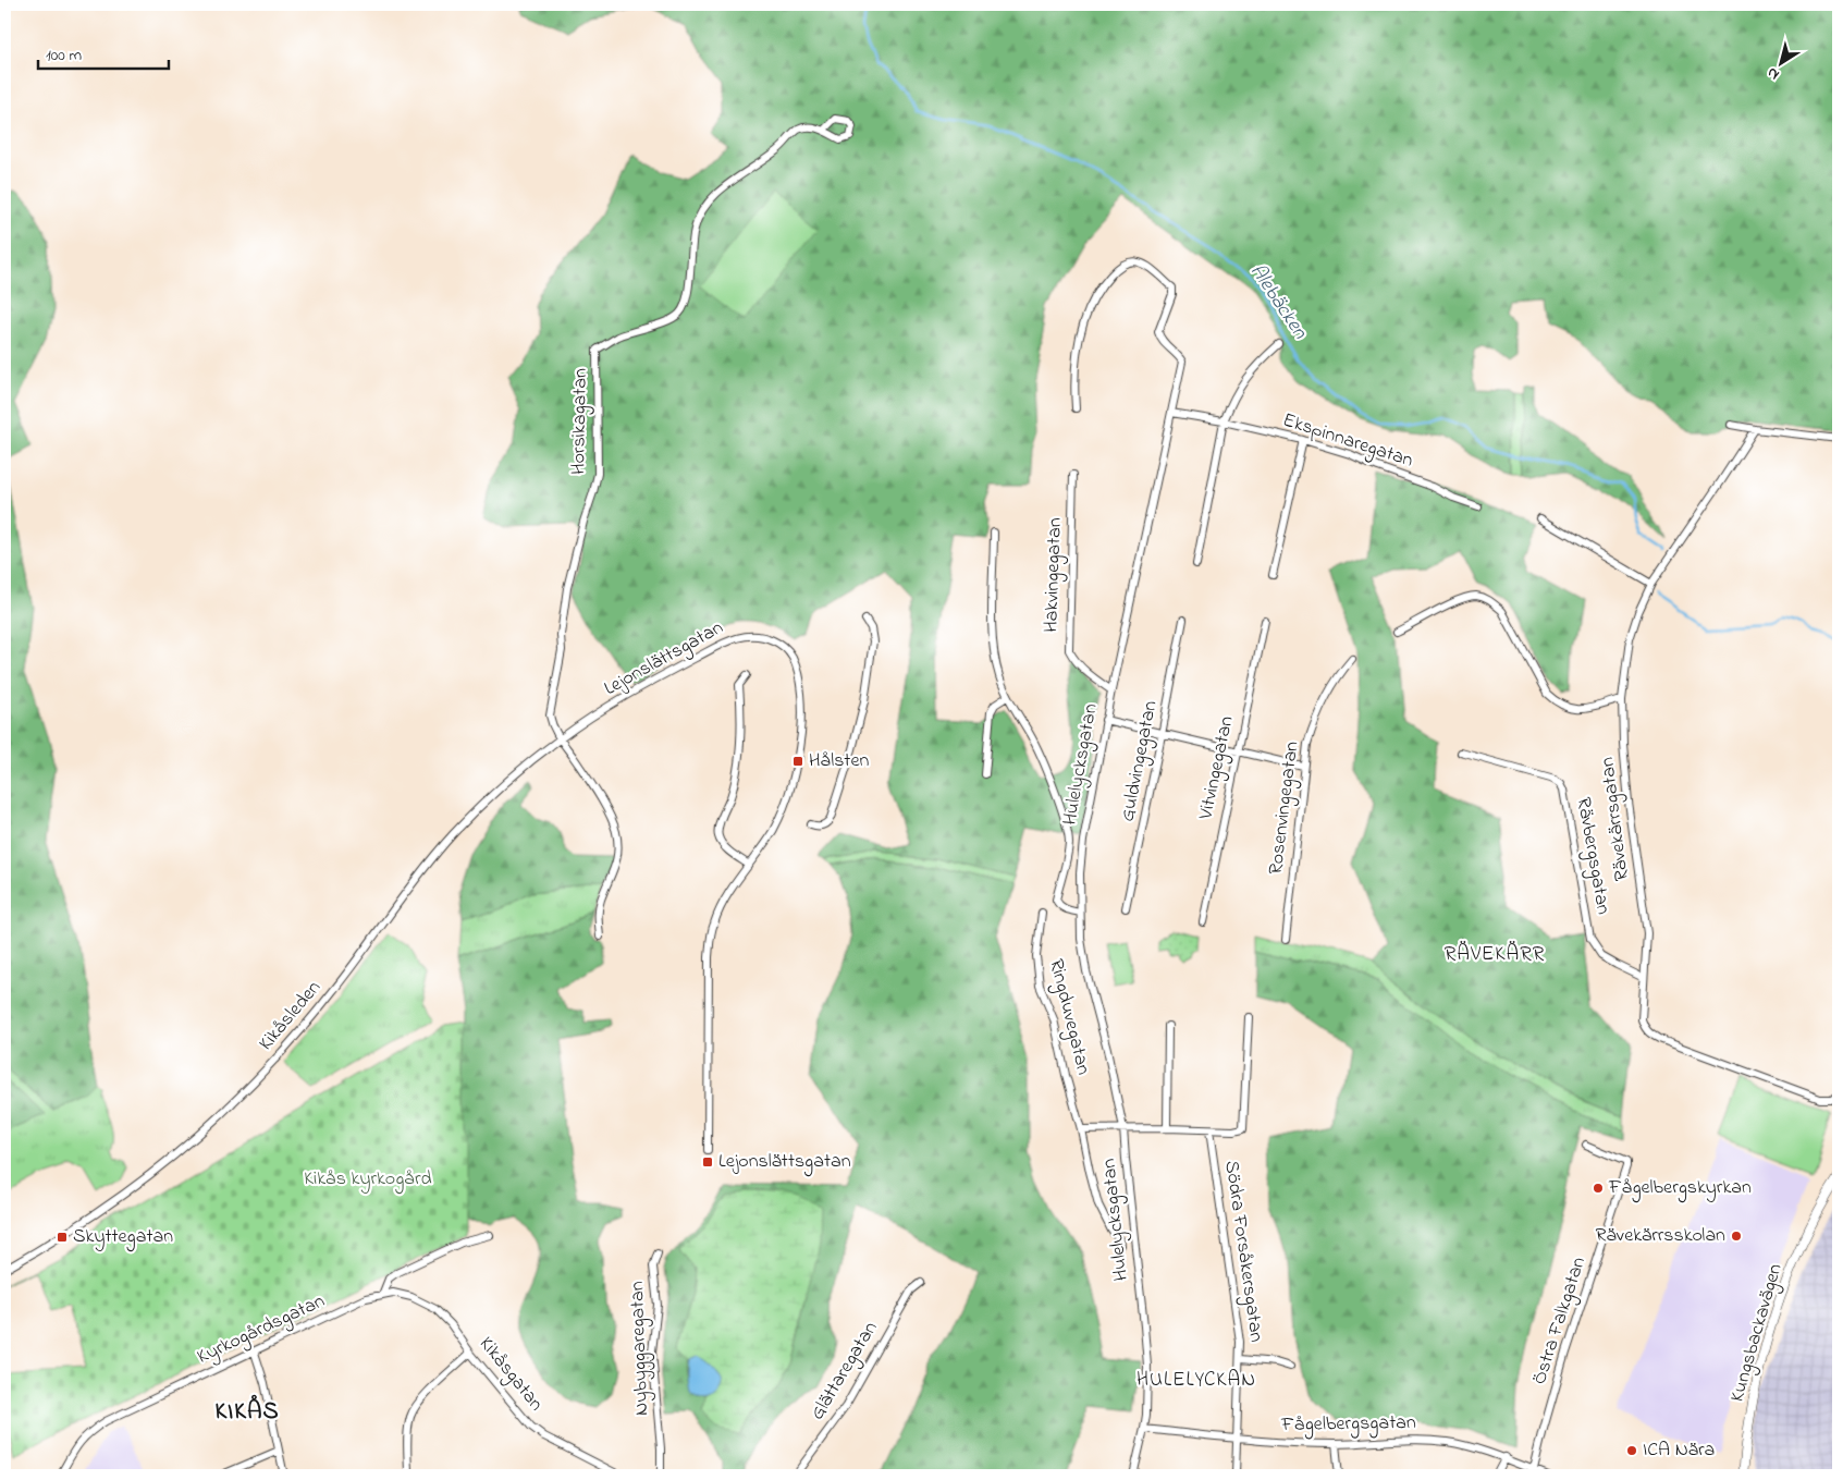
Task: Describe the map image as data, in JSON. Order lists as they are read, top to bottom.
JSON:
{
  "streets": {
    "street": [
      "Horsikagatan",
      "Ekspinnaregatan",
      "Hakvingegatan",
      "Lejonslättsgatan",
      "Guldvingegatan",
      "Hulelycksgatan",
      "Vitvingegatan",
      "Rosenvingegatan",
      "Rävekärrsgatan",
      "Rävbergsgatan",
      "Kikåsleden",
      "Ringduvegatan",
      "Södra Forsåkersgatan",
      "Östra Falkgatan",
      "Kyrkogårdsgatan",
      "Kungsbackavägen",
      "Nybyggaregatan",
      "Glättaregatan",
      "Kikåsgatan",
      "Fågelbergsgatan"
    ]
  },
  "crossings": [
    ["Horsikagatan", "Lejonslättsgatan"],
    ["Horsikagatan", "Kikåsleden"],
    ["Ekspinnaregatan", "Hulelycksgatan"],
    ["Hakvingegatan", "Hulelycksgatan"],
    ["Lejonslättsgatan", "Kikåsleden"],
    ["Hulelycksgatan", "Fågelbergsgatan"],
    ["Rävekärrsgatan", "Rävbergsgatan"],
    ["Södra Forsåkersgatan", "Fågelbergsgatan"],
    ["Östra Falkgatan", "Fågelbergsgatan"],
    ["Kyrkogårdsgatan", "Kikåsgatan"]
  ],
  "districts": ["RÄVEKÄRR", "HULELYCKAN", "KIKÅS"],
  "water": ["Alebäcken"],
  "parks": ["Kikås kyrkogård"],
  "places": {
    "transit": ["Hålsten", "Lejonslättsgatan", "Skyttegatan"],
    "other": ["Fågelbergskyrkan", "Rävekärrsskolan", "ICA Nära"]
  },
  "scale_bar": "100 m",
  "north": "bottom left"
}
